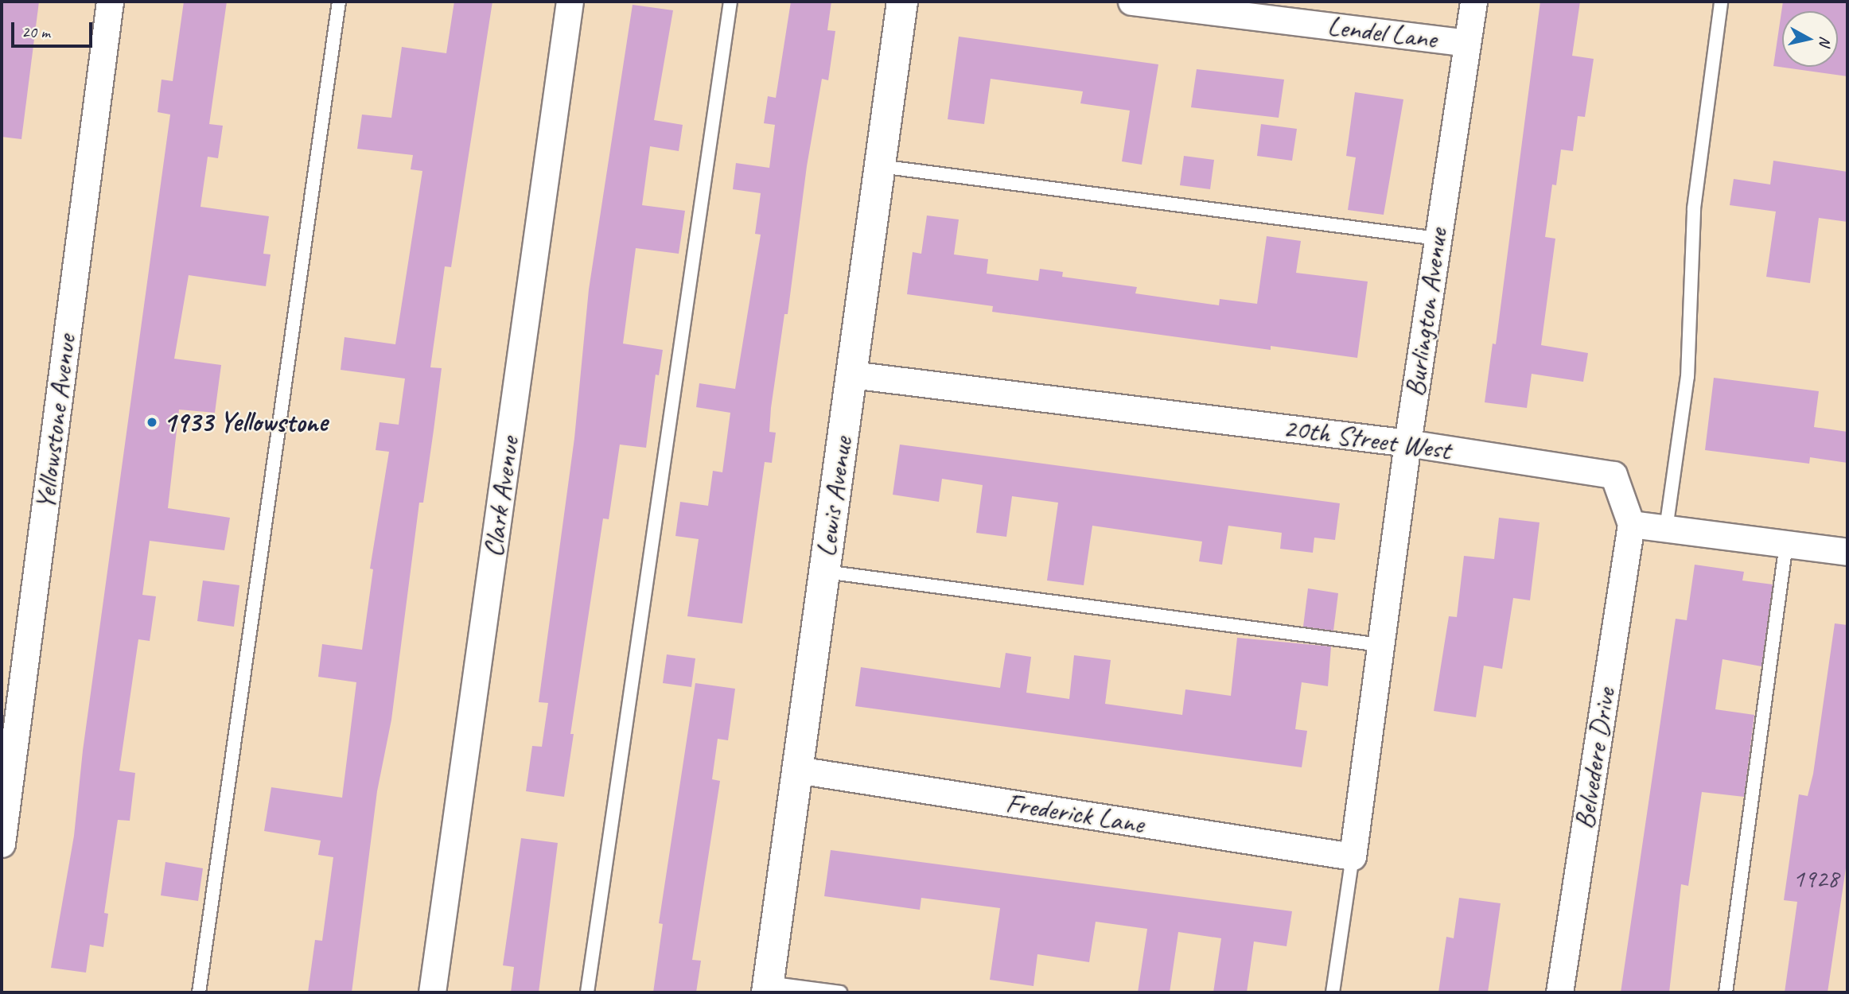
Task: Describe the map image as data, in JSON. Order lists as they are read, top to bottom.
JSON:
{
  "streets": {
    "street": [
      "Lendel Lane",
      "Burlington Avenue",
      "Yellowstone Avenue",
      "20th Street West",
      "Clark Avenue",
      "Lewis Avenue",
      "Belvedere Drive",
      "Frederick Lane"
    ]
  },
  "crossings": [
    ["Lendel Lane", "Burlington Avenue"],
    ["Burlington Avenue", "20th Street West"],
    ["Burlington Avenue", "Frederick Lane"],
    ["20th Street West", "Lewis Avenue"],
    ["20th Street West", "Belvedere Drive"],
    ["Lewis Avenue", "Frederick Lane"]
  ],
  "places": ["1933 Yellowstone"],
  "house_numbers": ["1928"],
  "scale_bar": "20 m",
  "north": "right"
}
